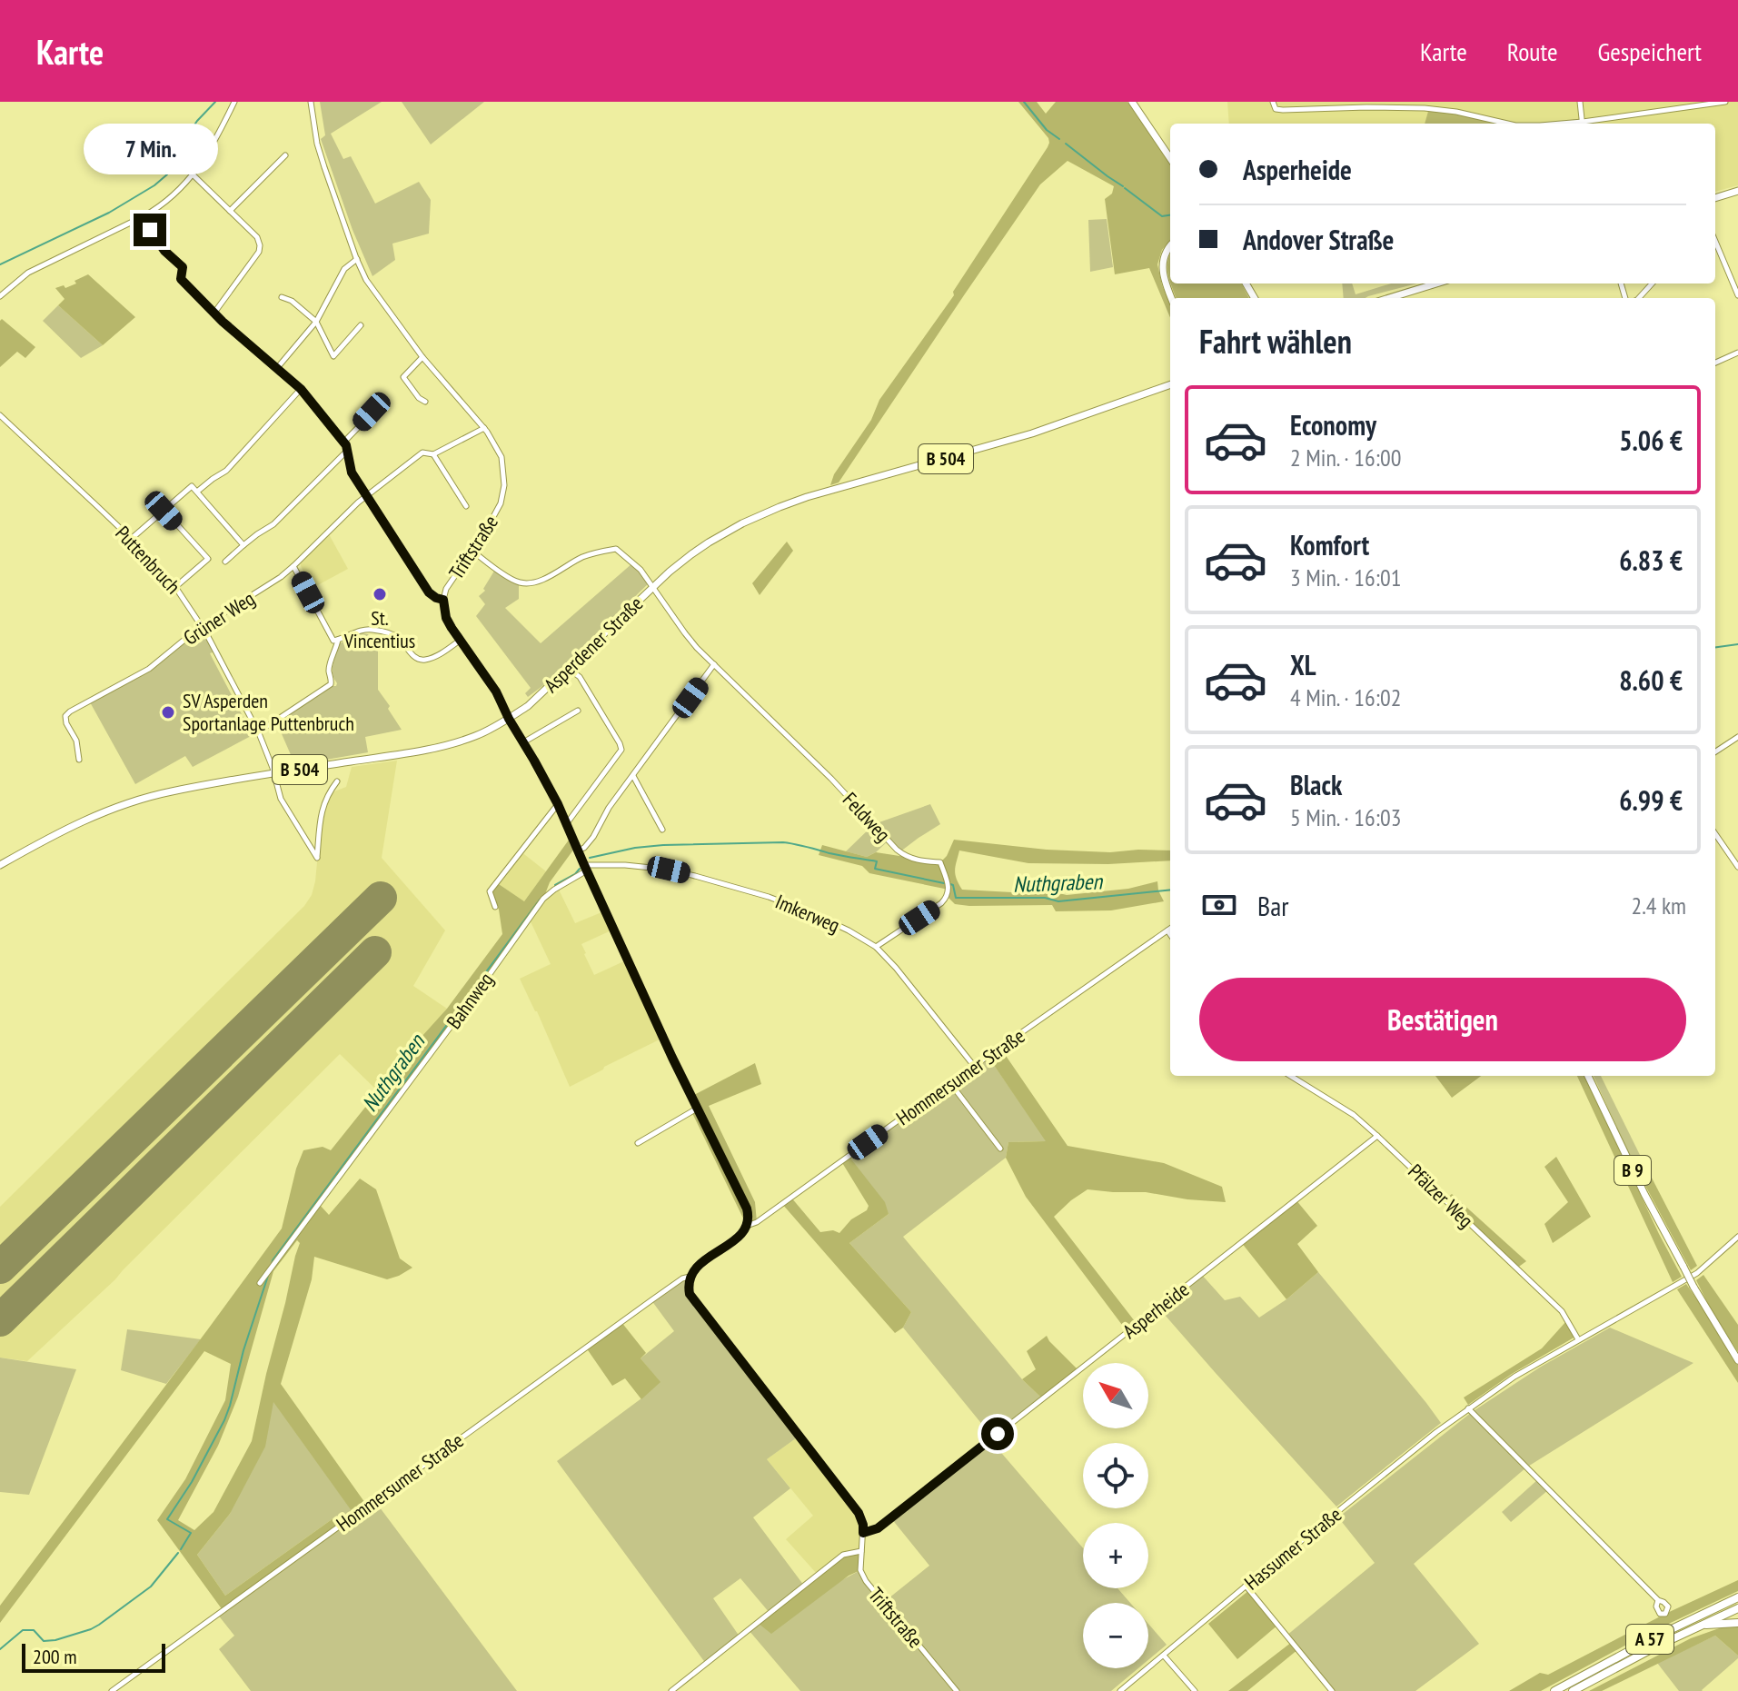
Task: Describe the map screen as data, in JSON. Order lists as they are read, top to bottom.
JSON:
{
  "streets": {
    "highway": ["A 57"],
    "main road": ["B 504", "Asperdener Straße", "B 9"],
    "street": [
      "Triftstraße",
      "Puttenbruch",
      "Grüner Weg",
      "Feldweg",
      "Imkerweg",
      "Bahnweg",
      "Hommersumer Straße",
      "Pfälzer Weg",
      "Asperheide",
      "Hassumer Straße"
    ]
  },
  "crossings": [
    ["Triftstraße", "Grüner Weg"],
    ["Triftstraße", "Asperdener Straße"],
    ["Triftstraße", "Feldweg"],
    ["Triftstraße", "Imkerweg"],
    ["Triftstraße", "Bahnweg"],
    ["Triftstraße", "Hommersumer Straße"],
    ["Triftstraße", "Asperheide"],
    ["Puttenbruch", "Grüner Weg"],
    ["Puttenbruch", "Asperdener Straße"],
    ["Asperdener Straße", "Feldweg"],
    ["Feldweg", "Imkerweg"],
    ["Imkerweg", "Bahnweg"],
    ["Imkerweg", "Hommersumer Straße"],
    ["Pfälzer Weg", "Asperheide"],
    ["Pfälzer Weg", "Hassumer Straße"]
  ],
  "water": ["Nuthgraben"],
  "places": ["St. Vincentius", "SV Asperden Sportanlage Puttenbruch"],
  "scale_bar": "200 m",
  "north": "top left",
  "page": {
    "header": "Karte",
    "nav": ["Karte", "Route", "Gespeichert"],
    "bubble": "7 Min.",
    "banner": ["Asperheide", "Andover Straße"],
    "heading": "Fahrt wählen",
    "list": [
      {
        "name": "Economy",
        "note": "2 Min. · 16:00",
        "value": "5.06 €"
      },
      {
        "name": "Komfort",
        "note": "3 Min. · 16:01",
        "value": "6.83 €"
      },
      {
        "name": "XL",
        "note": "4 Min. · 16:02",
        "value": "8.60 €"
      },
      {
        "name": "Black",
        "note": "5 Min. · 16:03",
        "value": "6.99 €"
      }
    ],
    "pay": ["Bar", "2.4 km"],
    "buttons": "Bestätigen",
    "map_buttons": ["+", "−"],
    "scale": "200 m"
  }
}
